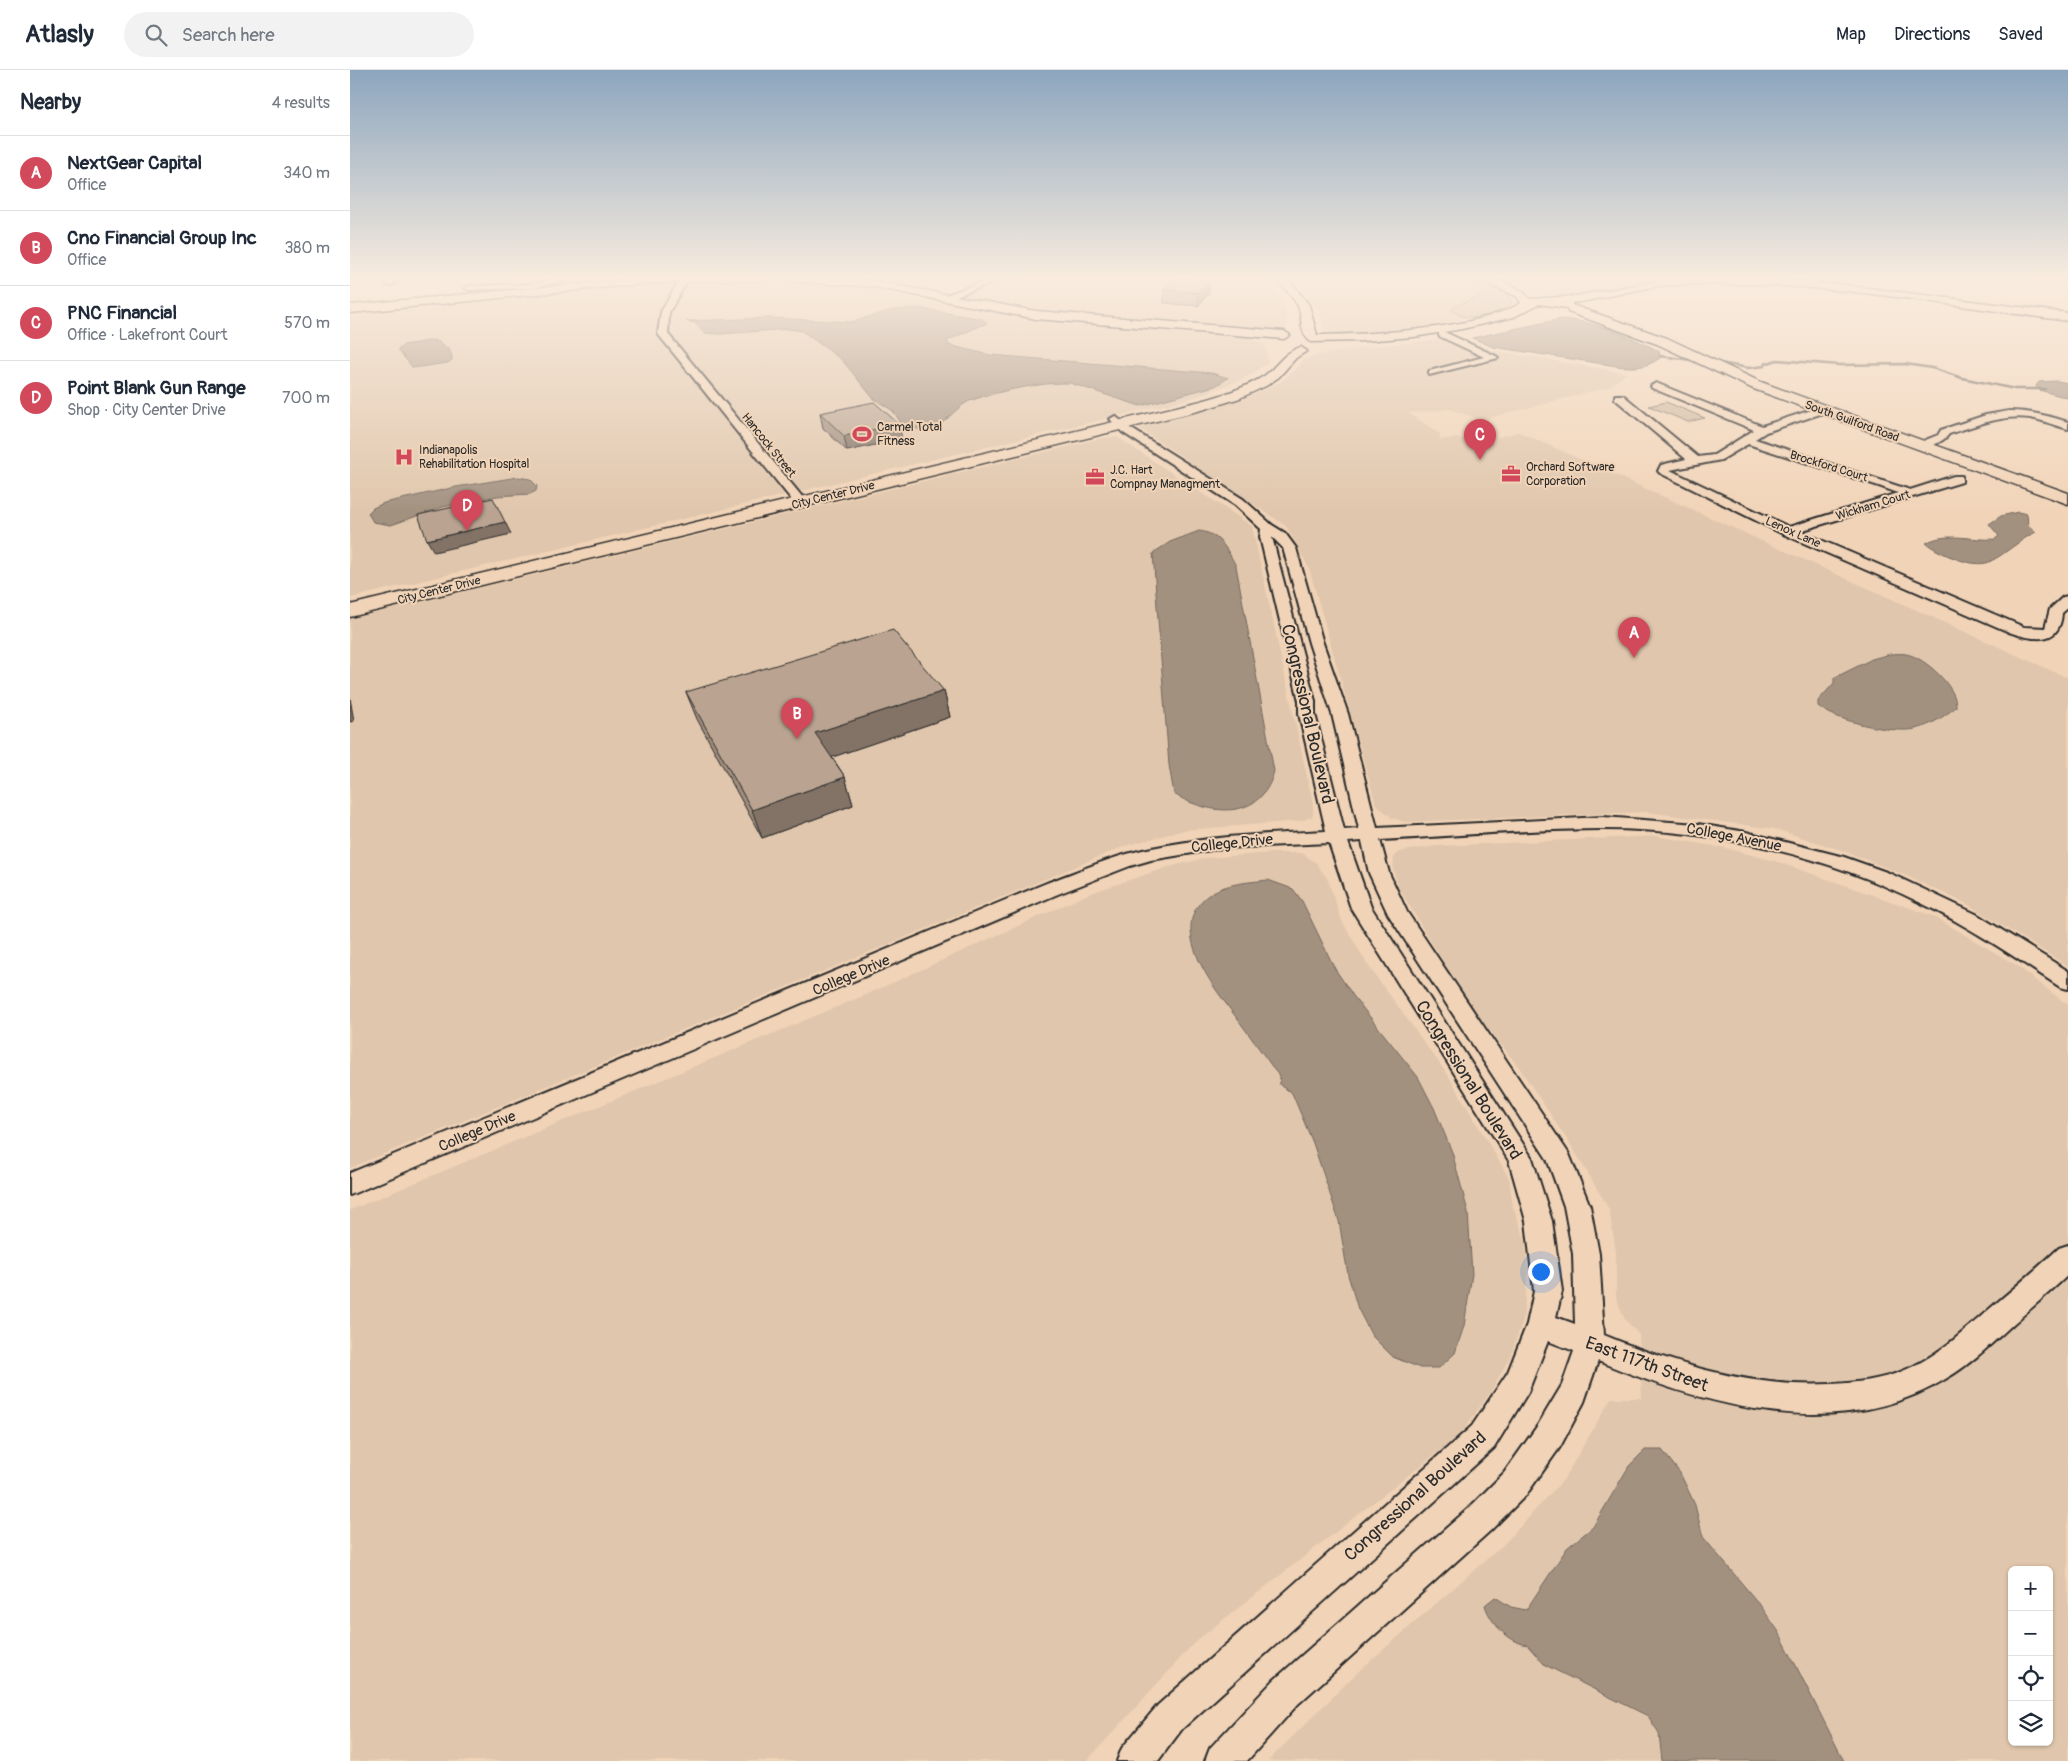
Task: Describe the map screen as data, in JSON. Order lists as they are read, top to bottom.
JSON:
{
  "streets": {
    "street": [
      "South Guilford Road",
      "Hancock Street",
      "Brockford Court",
      "City Center Drive",
      "Wickham Court",
      "Lenox Lane",
      "Congressional Boulevard",
      "College Avenue",
      "College Drive",
      "East 117th Street"
    ]
  },
  "crossings": [
    ["South Guilford Road", "Lenox Lane"],
    ["Hancock Street", "City Center Drive"],
    ["Brockford Court", "Wickham Court"],
    ["Brockford Court", "Lenox Lane"],
    ["City Center Drive", "Congressional Boulevard"],
    ["Wickham Court", "Lenox Lane"],
    ["Congressional Boulevard", "College Avenue"],
    ["Congressional Boulevard", "College Drive"],
    ["Congressional Boulevard", "East 117th Street"],
    ["College Avenue", "College Drive"]
  ],
  "places": {
    "sports": ["Carmel Total Fitness"],
    "hospital": ["Indianapolis Rehabilitation Hospital"],
    "office": ["Orchard Software Corporation", "J.C. Hart Compnay Managment"]
  },
  "page": {
    "header": "Atlasly",
    "search": "Search here",
    "nav": ["Map", "Directions", "Saved"],
    "heading": ["Nearby", "4 results"],
    "list": [
      {
        "mark": "A",
        "name": "NextGear Capital",
        "note": "Office",
        "value": "340 m"
      },
      {
        "mark": "B",
        "name": "Cno Financial Group Inc",
        "note": "Office",
        "value": "380 m"
      },
      {
        "mark": "C",
        "name": "PNC Financial",
        "note": "Office · Lakefront Court",
        "value": "570 m"
      },
      {
        "mark": "D",
        "name": "Point Blank Gun Range",
        "note": "Shop · City Center Drive",
        "value": "700 m"
      }
    ],
    "pins": [
      "C",
      "D",
      "A",
      "B"
    ],
    "map_buttons": ["+", "−"]
  }
}
